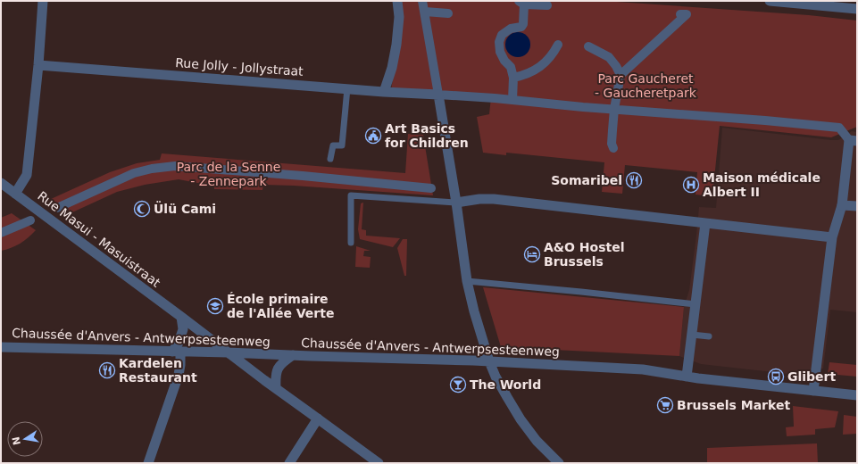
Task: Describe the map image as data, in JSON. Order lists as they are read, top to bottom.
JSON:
{
  "streets": {
    "street": ["Rue Jolly - Jollystraat", "Rue Masui - Masuistraat", "Chaussée d'Anvers - Antwerpsesteenweg"]
  },
  "crossings": [
    ["Rue Masui - Masuistraat", "Chaussée d'Anvers - Antwerpsesteenweg"]
  ],
  "parks": ["Parc Gaucheret - Gaucheretpark", "Parc de la Senne - Zennepark"],
  "places": {
    "public building": ["Art Basics for Children"],
    "restaurant": ["Somaribel", "Kardelen Restaurant"],
    "hospital": ["Maison médicale Albert II"],
    "mosque": ["Ülü Cami"],
    "hotel": ["A&O Hostel Brussels"],
    "school or university": ["École primaire de l'Allée Verte"],
    "bus stop": ["Glibert"],
    "bar": ["The World"],
    "supermarket": ["Brussels Market"]
  },
  "north": "left"
}
